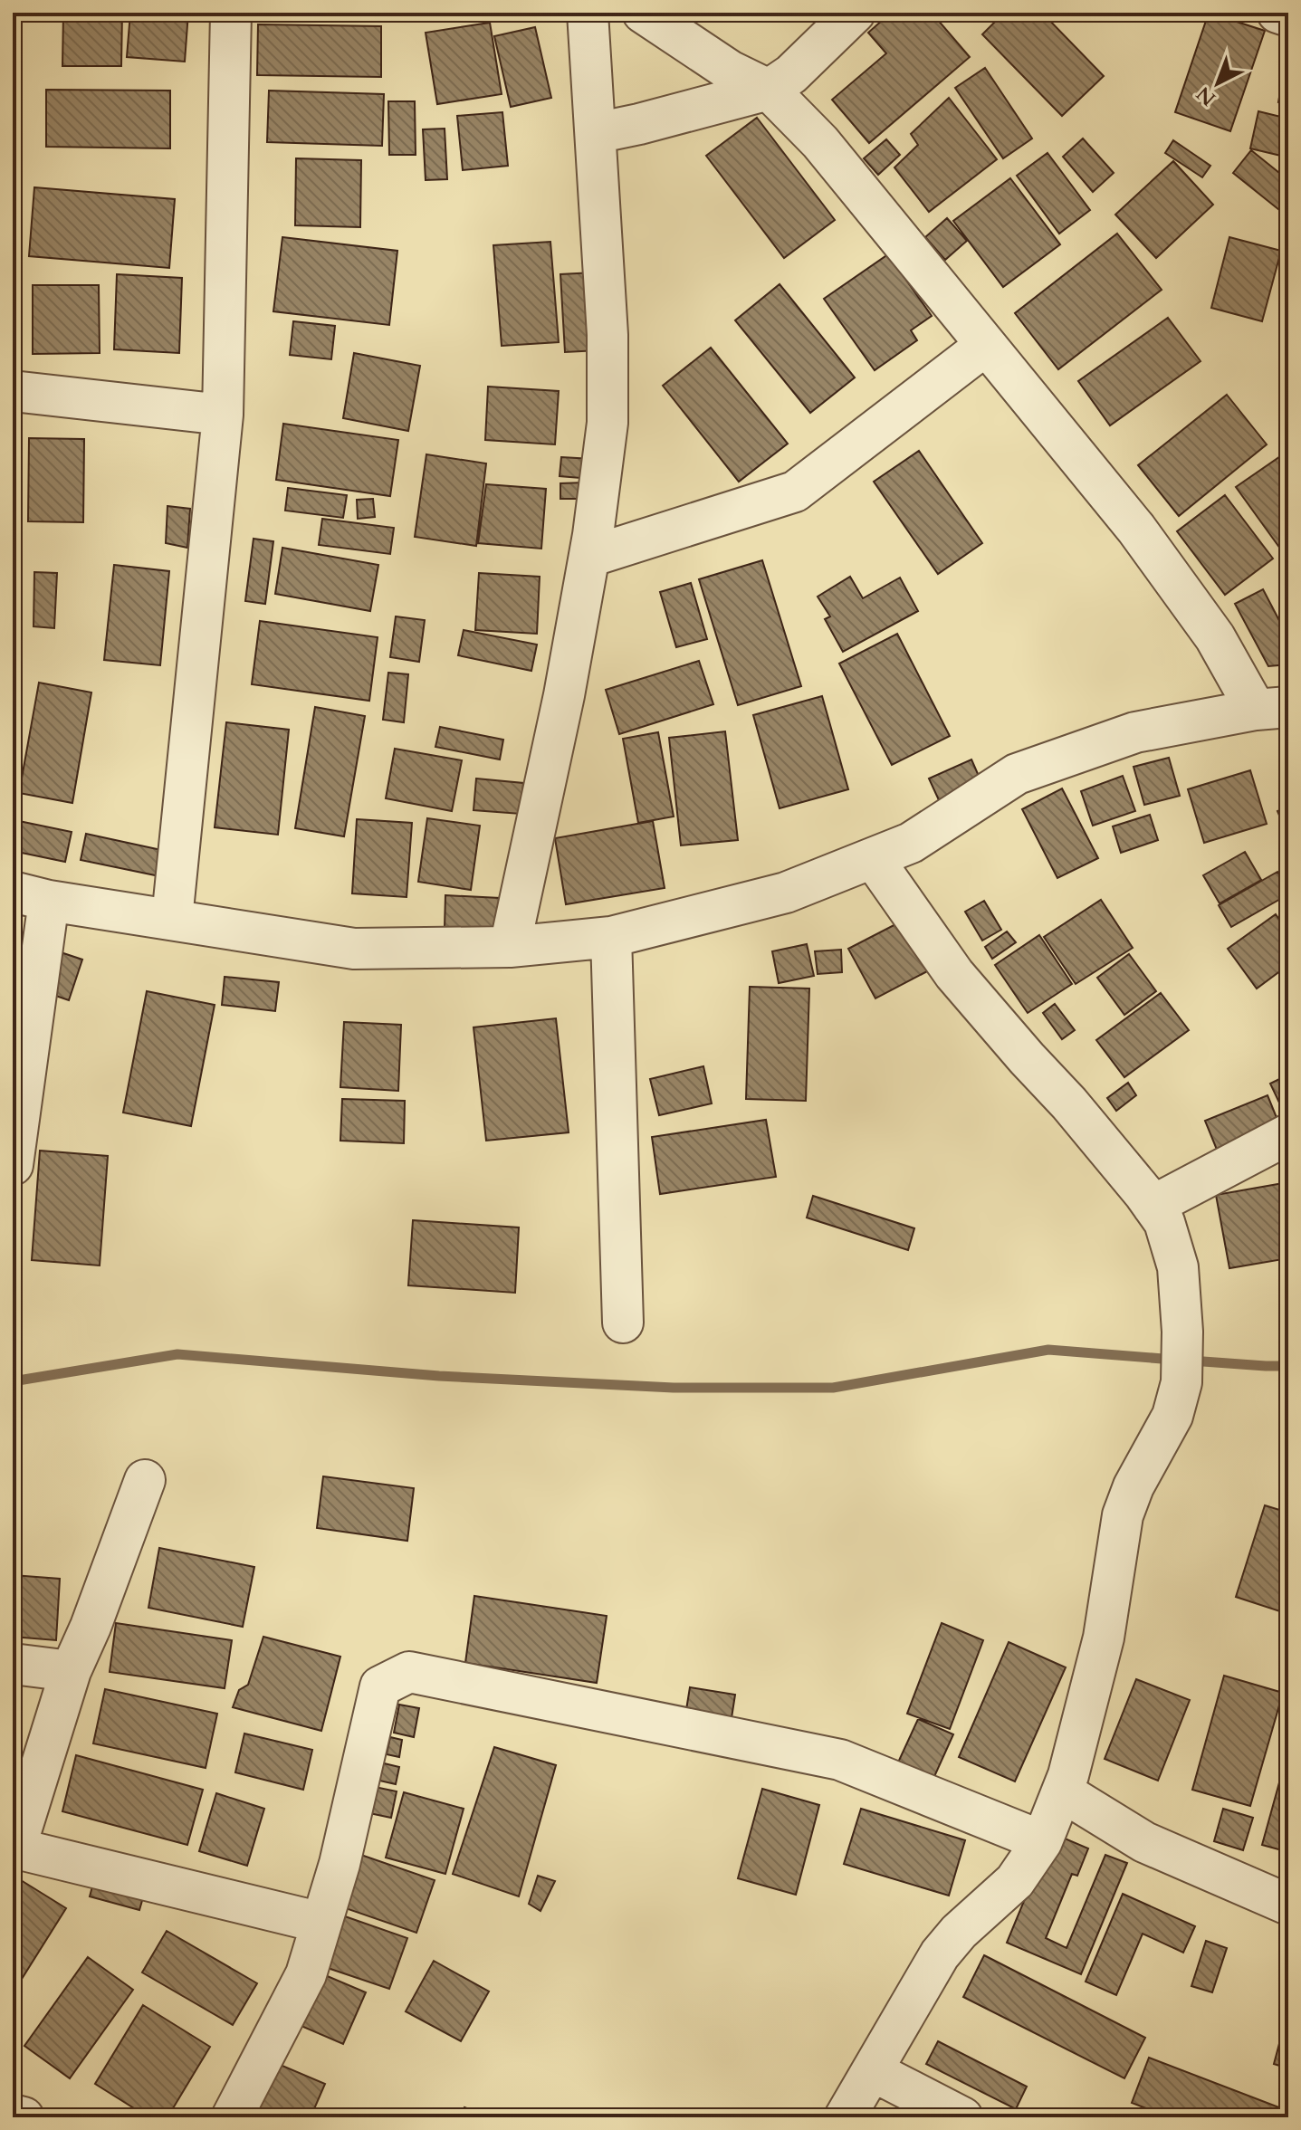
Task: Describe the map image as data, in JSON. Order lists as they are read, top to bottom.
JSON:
{
  "north": "bottom left"
}
